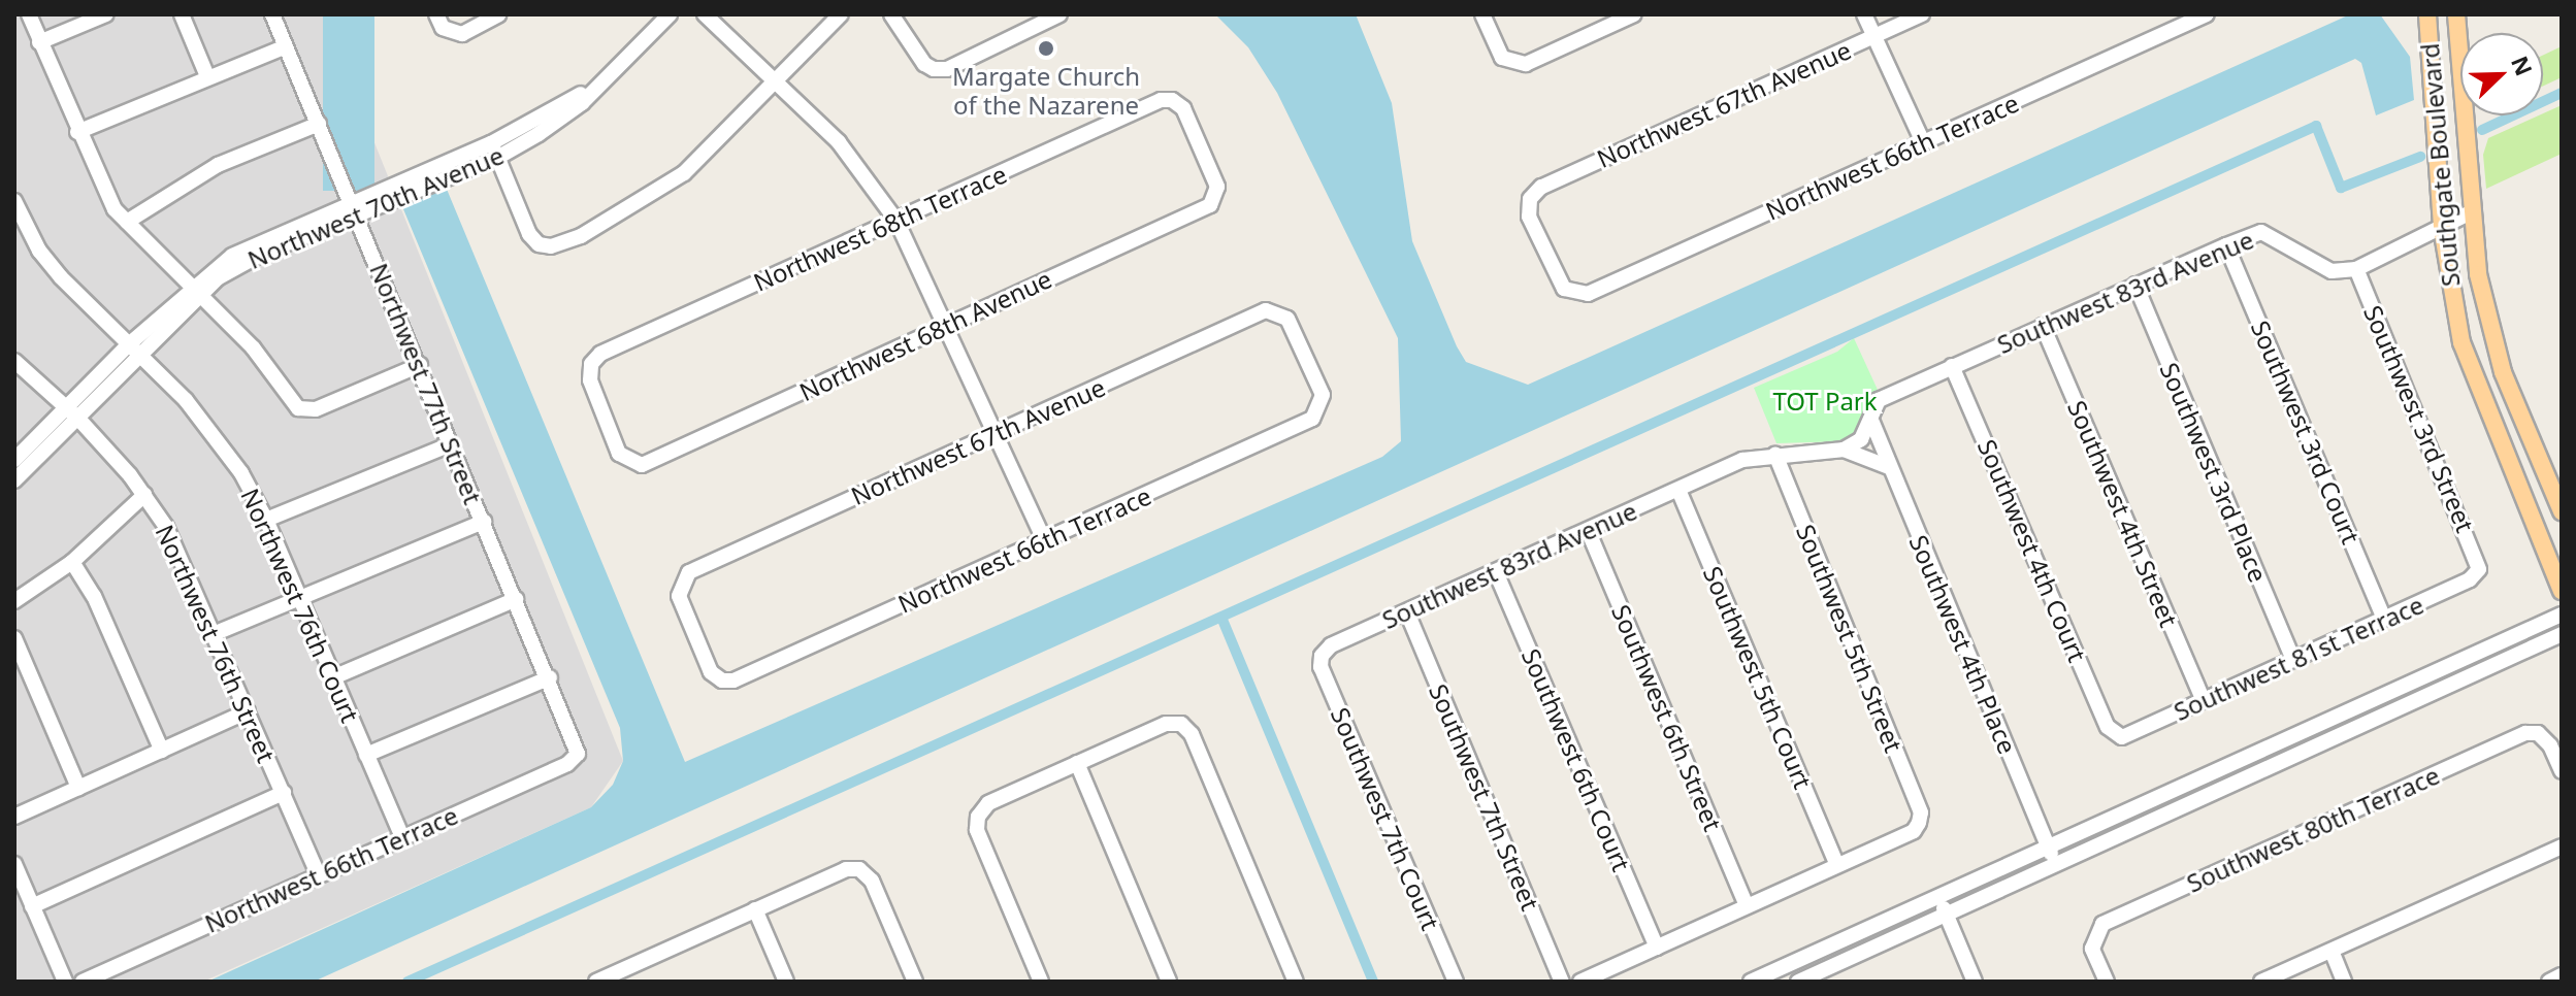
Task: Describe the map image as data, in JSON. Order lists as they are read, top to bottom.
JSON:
{
  "streets": {
    "main road": ["Southgate Boulevard"],
    "street": [
      "Northwest 67th Avenue",
      "Northwest 66th Terrace",
      "Northwest 70th Avenue",
      "Northwest 68th Terrace",
      "Southwest 83rd Avenue",
      "Northwest 68th Avenue",
      "Northwest 77th Street",
      "Southwest 3rd Street",
      "Southwest 3rd Court",
      "Southwest 3rd Place",
      "Southwest 4th Street",
      "Southwest 4th Court",
      "Northwest 76th Court",
      "Southwest 5th Street",
      "Northwest 76th Street",
      "Southwest 4th Place",
      "Southwest 81st Terrace",
      "Southwest 5th Court",
      "Southwest 6th Street",
      "Southwest 6th Court",
      "Southwest 7th Street",
      "Southwest 7th Court",
      "Southwest 80th Terrace"
    ]
  },
  "crossings": [
    ["Northwest 67th Avenue", "Northwest 66th Terrace"],
    ["Northwest 66th Terrace", "Northwest 77th Street"],
    ["Northwest 66th Terrace", "Northwest 76th Court"],
    ["Northwest 66th Terrace", "Northwest 76th Street"],
    ["Northwest 70th Avenue", "Northwest 77th Street"],
    ["Northwest 70th Avenue", "Northwest 76th Court"],
    ["Northwest 70th Avenue", "Northwest 76th Street"],
    ["Northwest 68th Terrace", "Northwest 68th Avenue"],
    ["Southwest 83rd Avenue", "Southwest 3rd Street"],
    ["Southwest 83rd Avenue", "Southwest 3rd Court"],
    ["Southwest 83rd Avenue", "Southwest 3rd Place"],
    ["Southwest 83rd Avenue", "Southwest 4th Street"],
    ["Southwest 83rd Avenue", "Southwest 4th Court"],
    ["Southwest 83rd Avenue", "Southwest 5th Street"],
    ["Southwest 83rd Avenue", "Southwest 4th Place"],
    ["Southwest 83rd Avenue", "Southwest 5th Court"],
    ["Southwest 83rd Avenue", "Southwest 6th Street"],
    ["Southwest 83rd Avenue", "Southwest 6th Court"],
    ["Southwest 83rd Avenue", "Southwest 7th Street"],
    ["Southwest 83rd Avenue", "Southwest 7th Court"],
    ["Southwest 3rd Street", "Southwest 81st Terrace"],
    ["Southwest 3rd Court", "Southwest 81st Terrace"],
    ["Southwest 3rd Place", "Southwest 81st Terrace"],
    ["Southwest 4th Street", "Southwest 81st Terrace"],
    ["Southwest 4th Court", "Southwest 81st Terrace"],
    ["Southwest 5th Street", "Southwest 5th Court"]
  ],
  "parks": ["TOT Park"],
  "places": ["Margate Church of the Nazarene"],
  "north": "top right"
}
